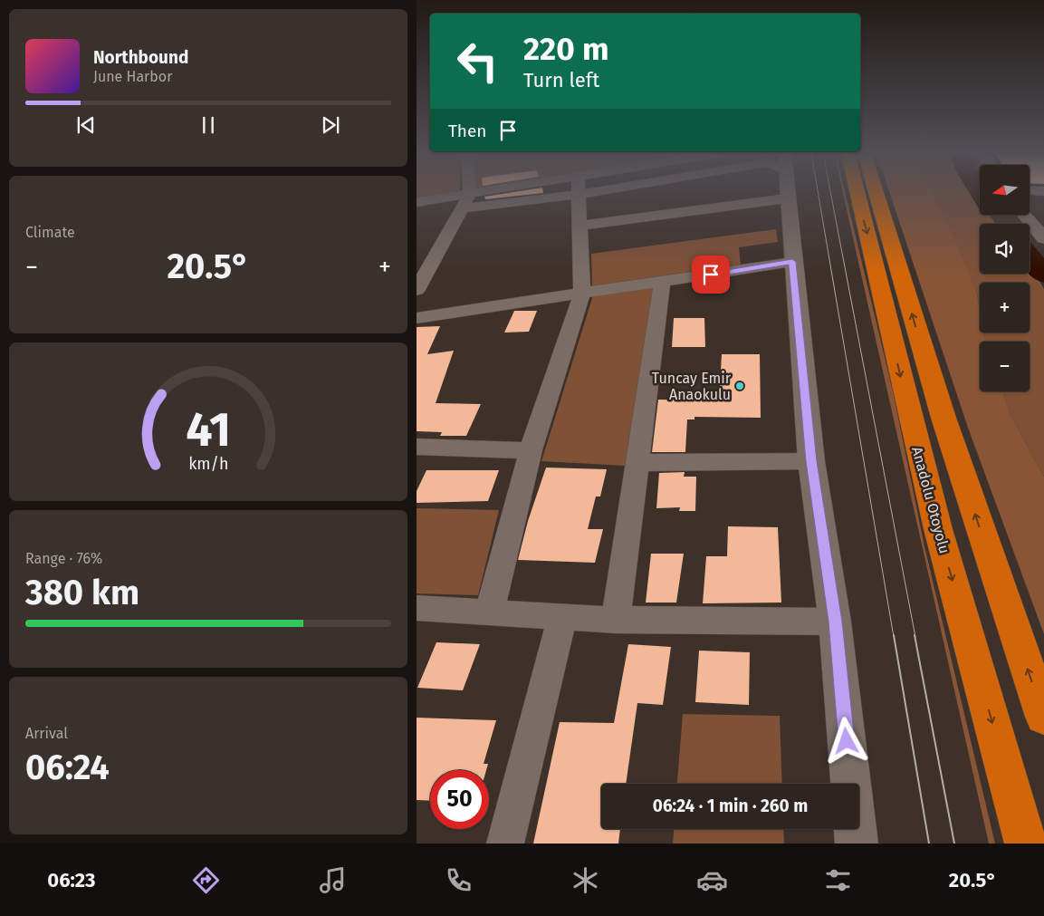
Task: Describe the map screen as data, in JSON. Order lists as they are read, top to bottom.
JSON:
{
  "streets": {
    "highway": ["Anadolu Otoyolu"]
  },
  "places": ["Tuncay Emir Anaokulu"],
  "north": "left",
  "page": {
    "turn": ["220 m", "Turn left"],
    "song": ["Northbound", "June Harbor"],
    "then": "Then",
    "map_buttons": ["+", "−"],
    "tile": [
      "Climate",
      ["Range · 76%", "380 km"],
      ["Arrival", "06:24"]
    ],
    "heat": ["−", "20.5°", "+"],
    "limit": "50",
    "trip": "06:24 · 1 min · 260 m",
    "tabs": ["06:23", "20.5°"],
    "gauge": ["41", "km/h"]
  }
}
